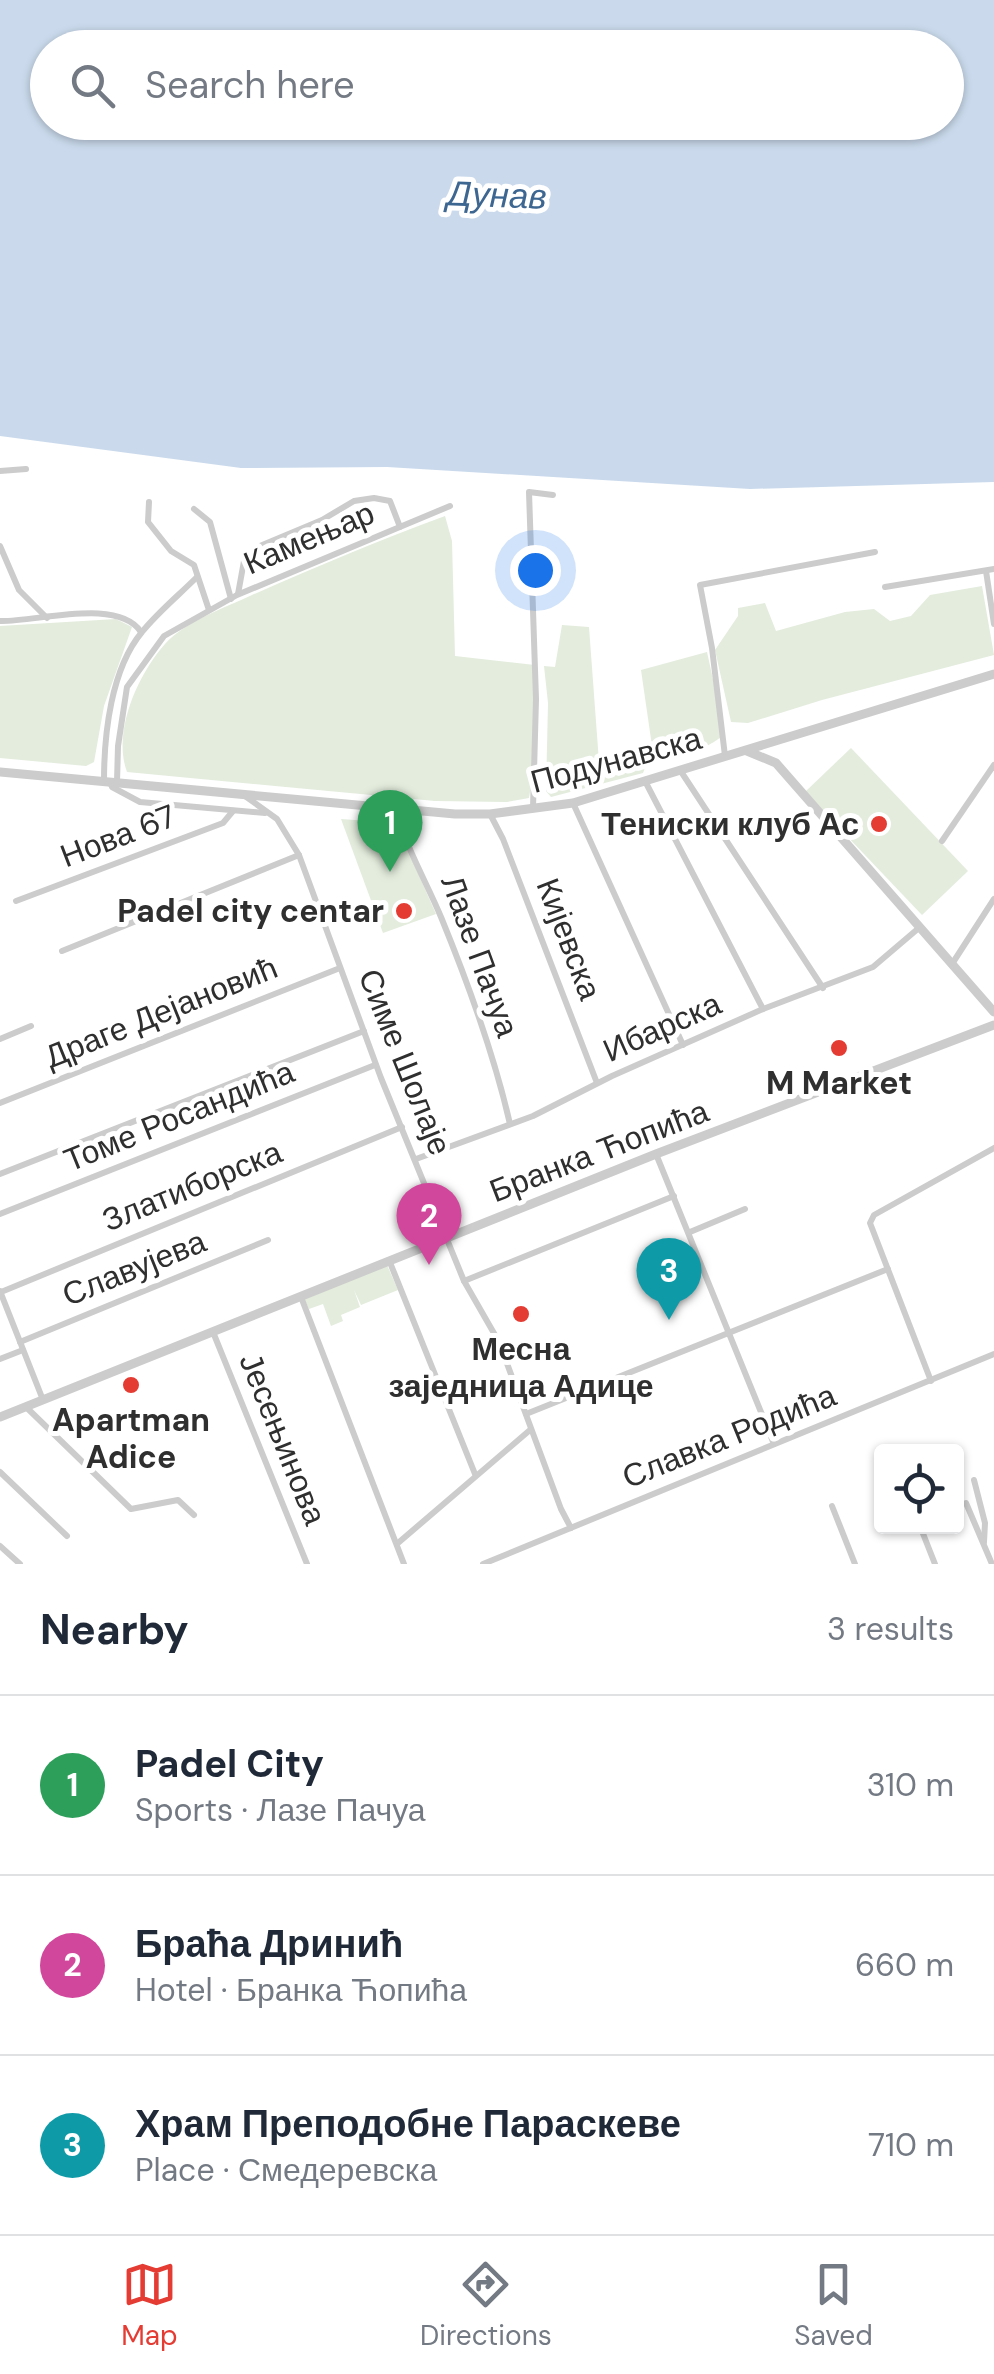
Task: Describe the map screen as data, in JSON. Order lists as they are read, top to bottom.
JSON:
{
  "streets": {
    "street": [
      "Камењар",
      "Подунавска",
      "Нова 67",
      "Кијевска",
      "Лазе Пачуа",
      "Драге Дејановић",
      "Ибарска",
      "Симе Шолаје",
      "Томе Росандића",
      "Бранка Ћопића",
      "Златиборска",
      "Славујева",
      "Славка Родића",
      "Јесењинова"
    ]
  },
  "crossings": [
    ["Камењар", "Подунавска"],
    ["Камењар", "Нова 67"],
    ["Подунавска", "Нова 67"],
    ["Подунавска", "Кијевска"],
    ["Подунавска", "Лазе Пачуа"],
    ["Подунавска", "Симе Шолаје"],
    ["Нова 67", "Симе Шолаје"],
    ["Кијевска", "Ибарска"],
    ["Лазе Пачуа", "Ибарска"],
    ["Драге Дејановић", "Симе Шолаје"],
    ["Ибарска", "Симе Шолаје"],
    ["Симе Шолаје", "Томе Росандића"],
    ["Симе Шолаје", "Бранка Ћопића"],
    ["Симе Шолаје", "Златиборска"],
    ["Симе Шолаје", "Славка Родића"],
    ["Бранка Ћопића", "Јесењинова"]
  ],
  "water": ["Дунав"],
  "places": [
    "Тениски клуб Ас",
    "Padel city centar",
    "M Market",
    "Месна заједница Адице",
    "Apartman Adice"
  ],
  "page": {
    "search": "Search here",
    "pins": ["1", "2", "3"],
    "heading": ["Nearby", "3 results"],
    "list": [
      {
        "mark": "1",
        "name": "Padel City",
        "note": "Sports · Лазе Пачуа",
        "value": "310 m"
      },
      {
        "mark": "2",
        "name": "Браћа Дринић",
        "note": "Hotel · Бранка Ћопића",
        "value": "660 m"
      },
      {
        "mark": "3",
        "name": "Храм Преподобне Параскеве",
        "note": "Place · Смедеревска",
        "value": "710 m"
      }
    ],
    "nav": ["Map", "Directions", "Saved"]
  }
}
